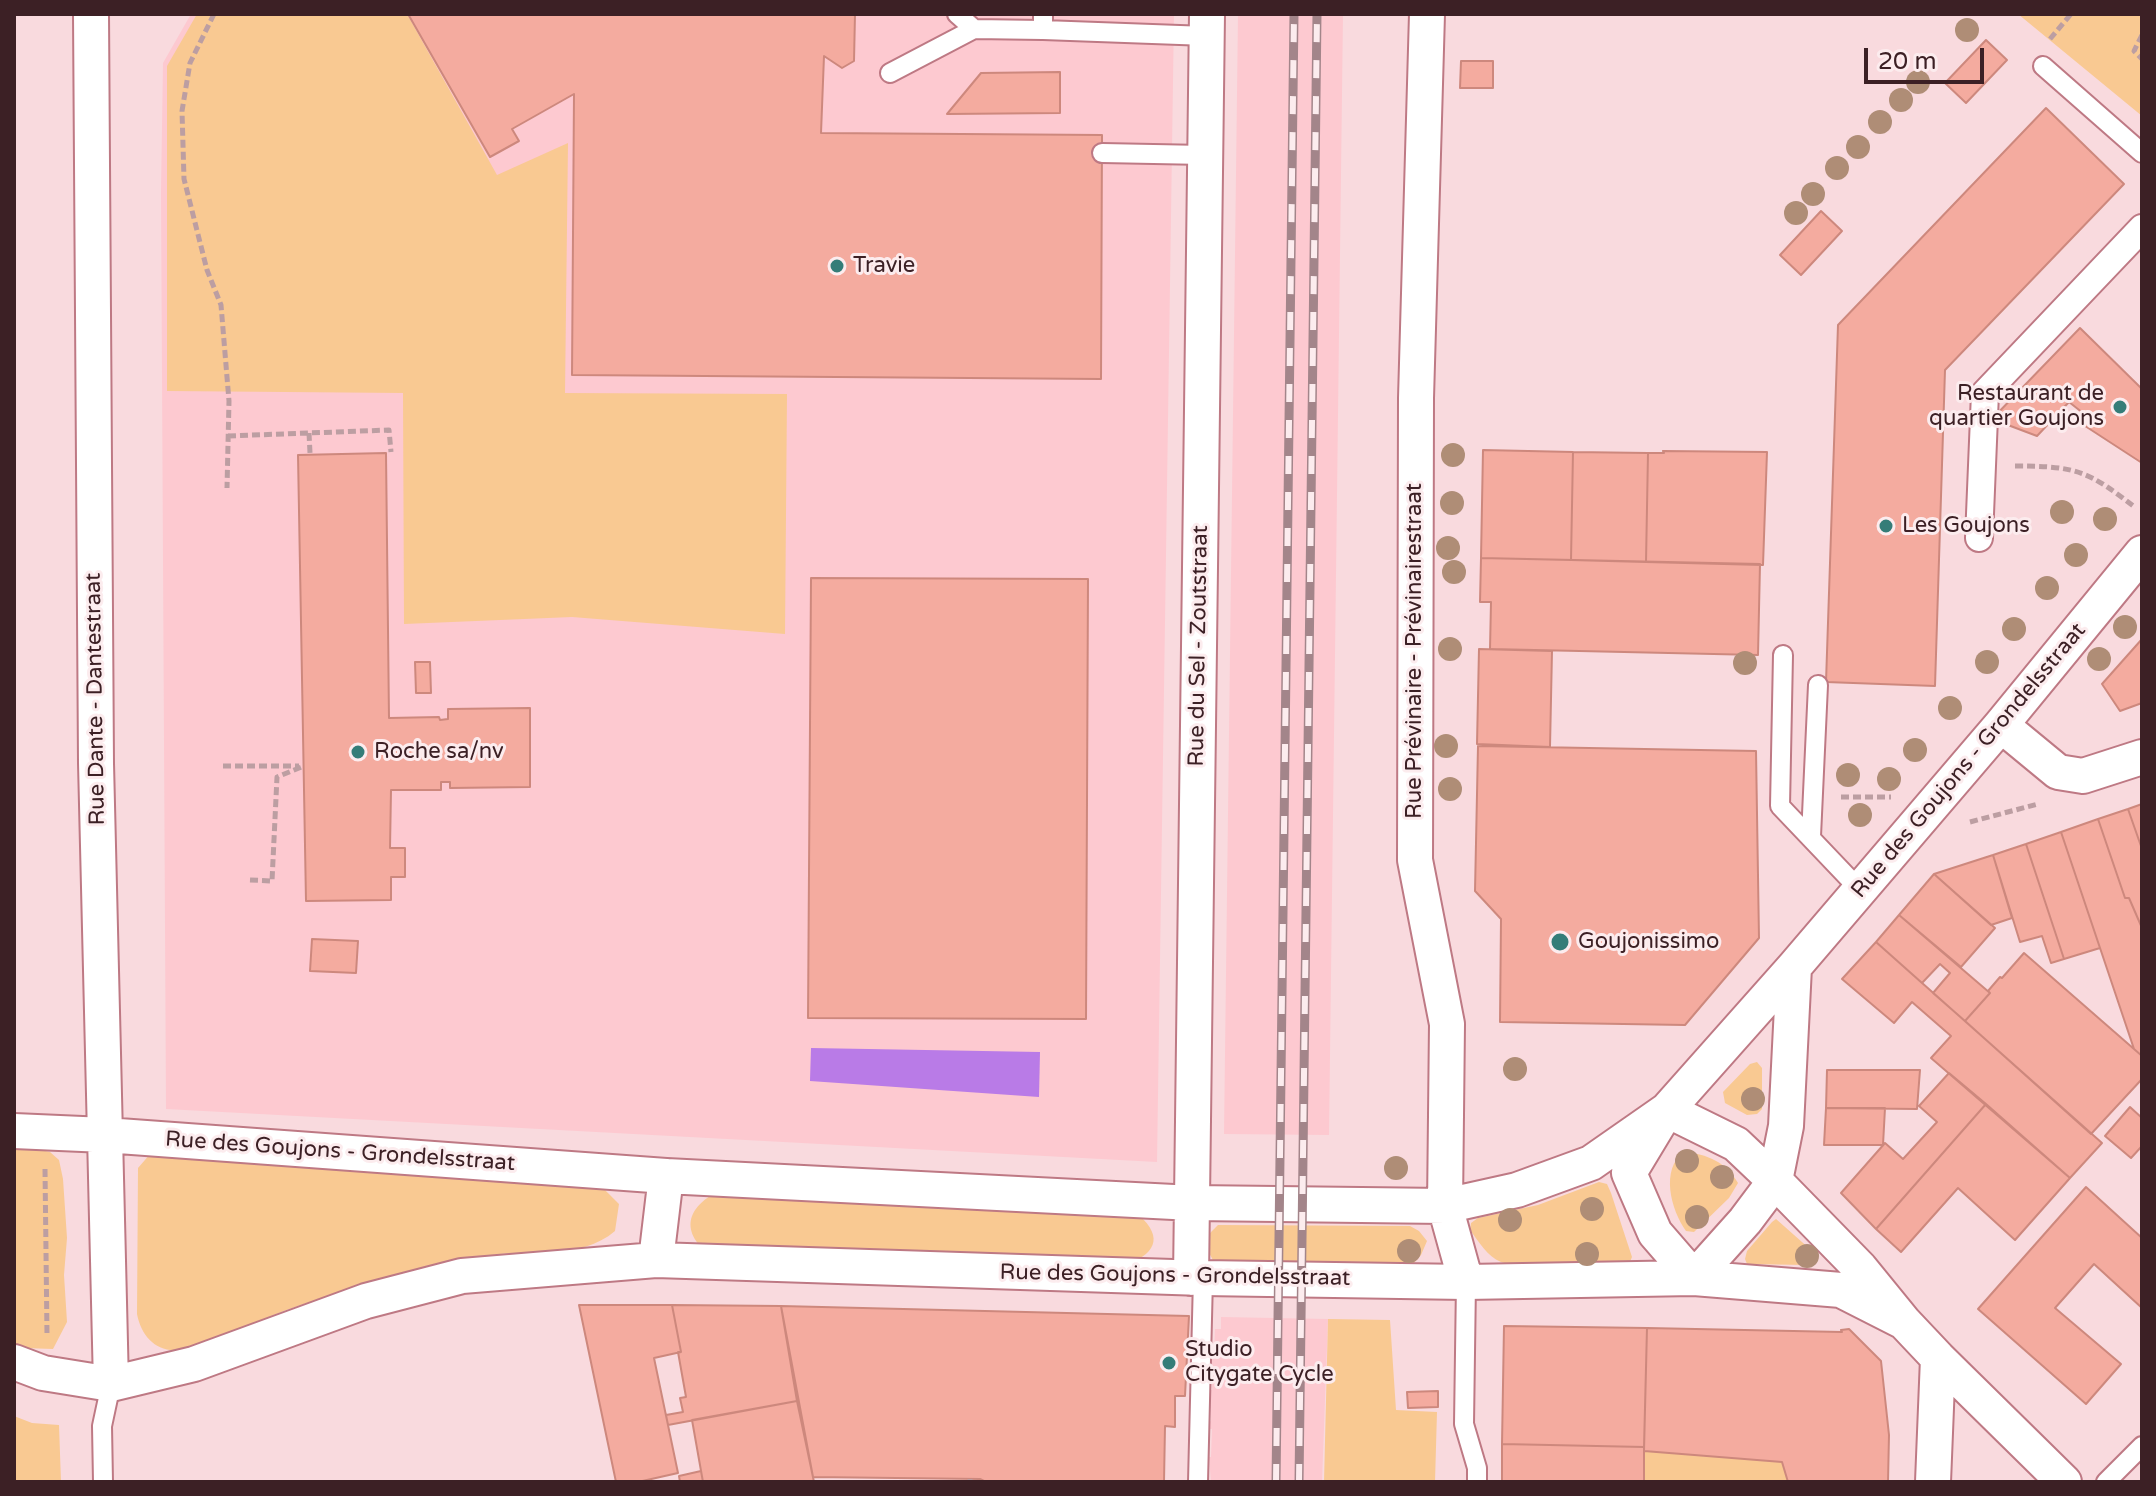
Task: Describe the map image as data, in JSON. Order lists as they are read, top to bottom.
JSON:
{
  "streets": {
    "street": [
      "Rue du Sel - Zoutstraat",
      "Rue Prévinaire - Prévinairestraat",
      "Rue Dante - Dantestraat",
      "Rue des Goujons - Grondelsstraat"
    ]
  },
  "crossings": [
    ["Rue du Sel - Zoutstraat", "Rue des Goujons - Grondelsstraat"],
    ["Rue Prévinaire - Prévinairestraat", "Rue des Goujons - Grondelsstraat"],
    ["Rue Dante - Dantestraat", "Rue des Goujons - Grondelsstraat"]
  ],
  "places": [
    "Travie",
    "Restaurant de quartier Goujons",
    "Les Goujons",
    "Roche sa/nv",
    "Goujonissimo",
    "Studio Citygate Cycle"
  ],
  "scale_bar": "20 m"
}
